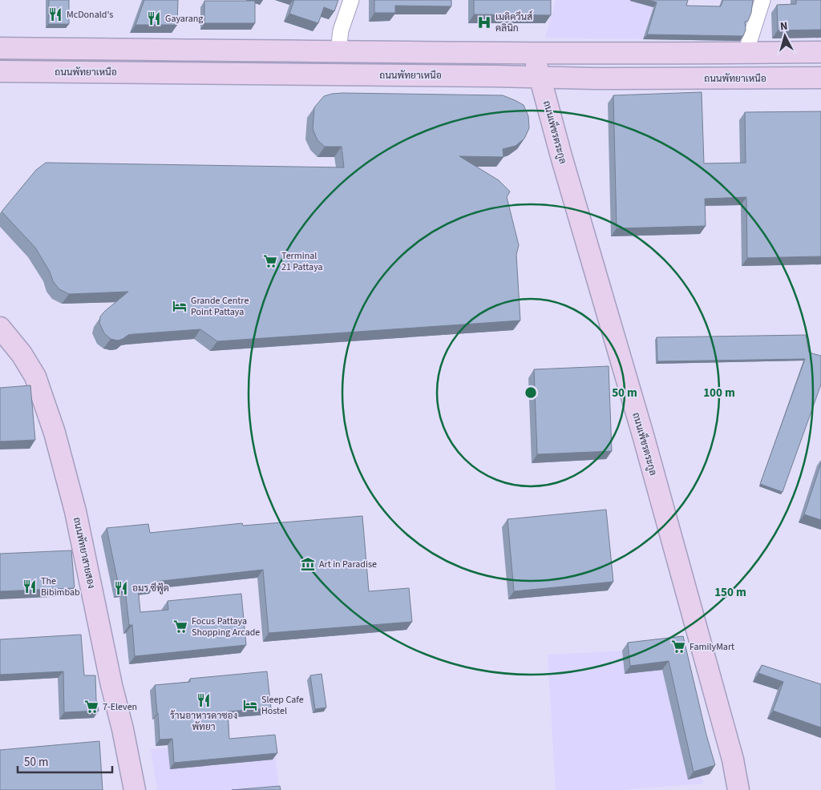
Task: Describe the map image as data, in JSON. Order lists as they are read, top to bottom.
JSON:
{
  "streets": {
    "main road": ["ถนนพัทยาเหนือ", "ถนนเพ็ชรตระกูล", "ถนนพัทยาสายสอง"]
  },
  "crossings": [
    ["ถนนพัทยาเหนือ", "ถนนเพ็ชรตระกูล"]
  ],
  "places": {
    "restaurant": [
      "McDonald's",
      "Gayarang",
      "The Bibimbab",
      "อมร ซีฟู้ด",
      "ร้านอาหารดาซอง พัทยา"
    ],
    "hospital": ["เมดิควีนส์ คลินิก"],
    "supermarket": [
      "Terminal 21 Pattaya",
      "Focus Pattaya Shopping Arcade",
      "FamilyMart",
      "7-Eleven"
    ],
    "hotel": ["Grande Centre Point Pattaya", "Sleep Cafe Hostel"],
    "museum": ["Art in Paradise"]
  },
  "scale_bar": "50 m",
  "north": "top",
  "rings": ["50 m", "100 m", "150 m"]
}
